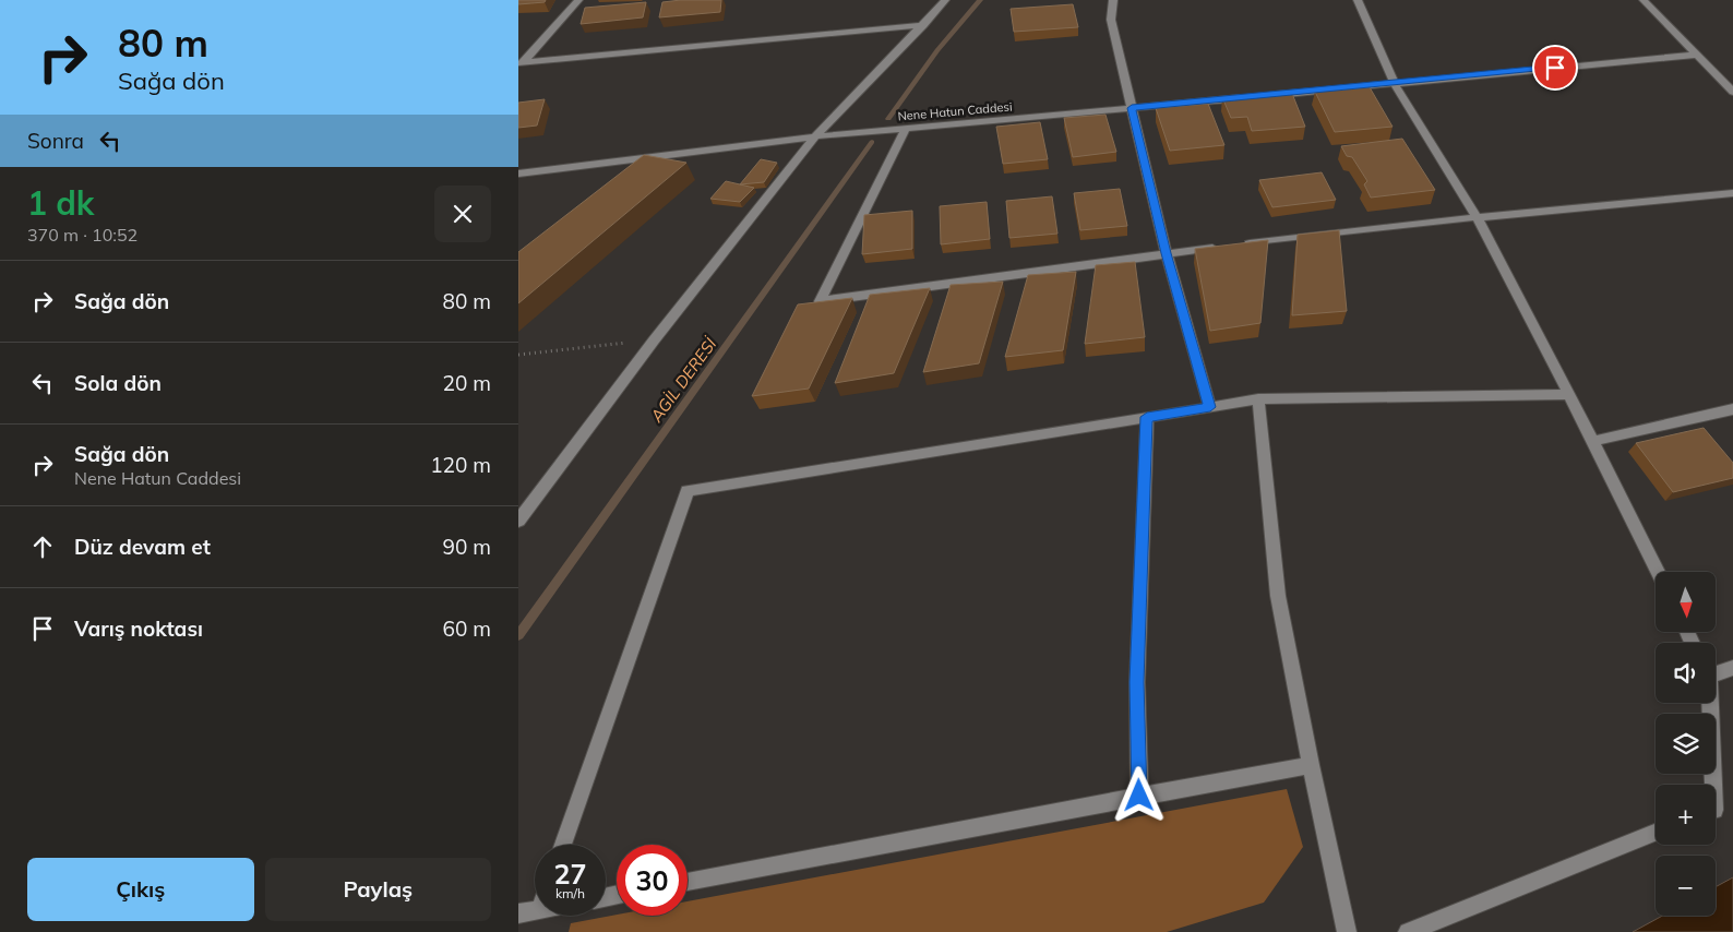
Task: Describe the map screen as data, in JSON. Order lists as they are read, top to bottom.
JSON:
{
  "streets": {
    "street": ["Nene Hatun Caddesi"]
  },
  "water": ["AGİL DERESİ"],
  "north": "bottom",
  "page": {
    "turn": ["80 m", "Sağa dön"],
    "then": "Sonra",
    "heading": ["1 dk", "370 m · 10:52"],
    "list": [
      {
        "name": "Sağa dön",
        "value": "80 m"
      },
      {
        "name": "Sola dön",
        "value": "20 m"
      },
      {
        "name": "Sağa dön",
        "note": "Nene Hatun Caddesi",
        "value": "120 m"
      },
      {
        "name": "Düz devam et",
        "value": "90 m"
      },
      {
        "name": "Varış noktası",
        "value": "60 m"
      }
    ],
    "map_buttons": ["+", "−"],
    "speed": "27 km/h",
    "limit": "30",
    "buttons": ["Çıkış", "Paylaş"]
  }
}
